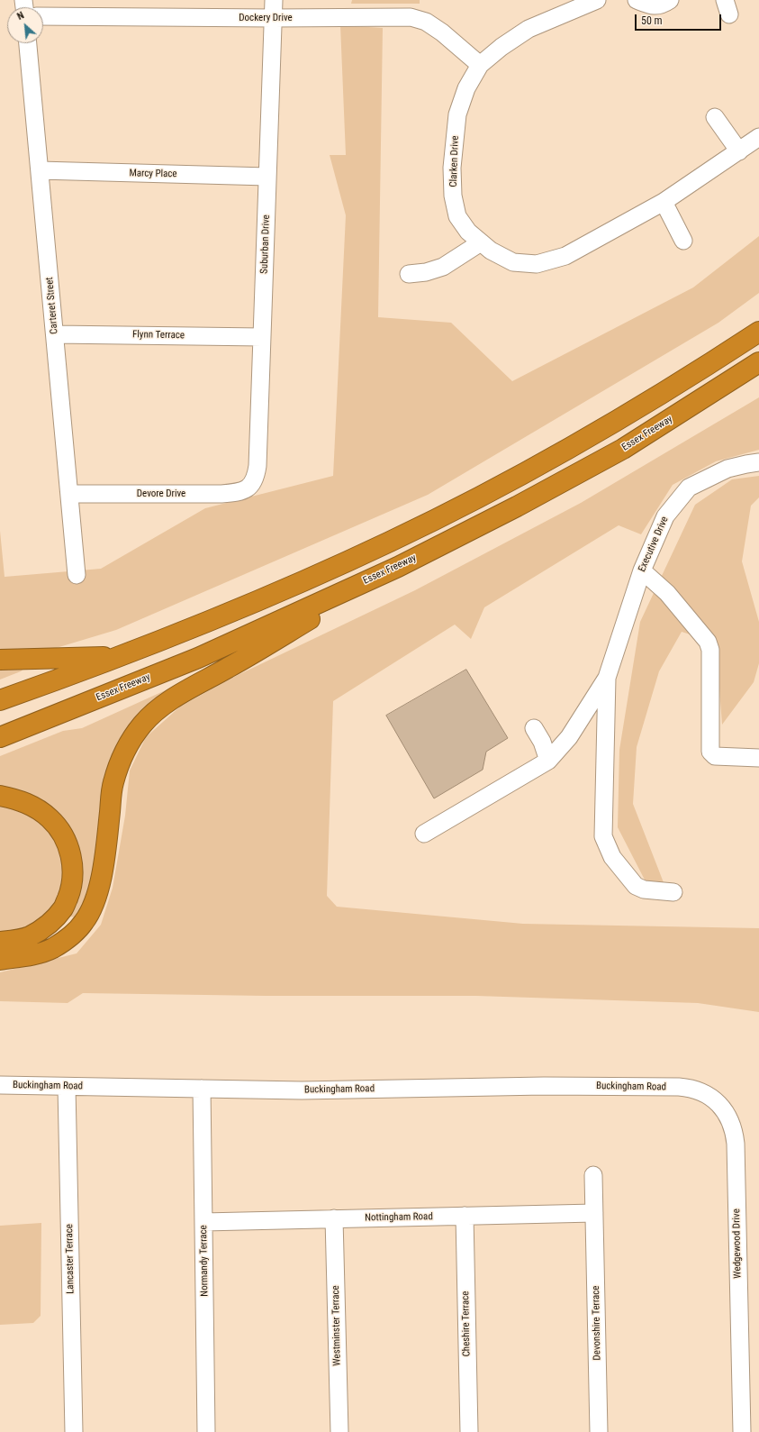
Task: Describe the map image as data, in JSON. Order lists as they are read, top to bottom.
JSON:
{
  "streets": {
    "highway": ["Essex Freeway"],
    "street": [
      "Dockery Drive",
      "Clarken Drive",
      "Marcy Place",
      "Suburban Drive",
      "Carteret Street",
      "Flynn Terrace",
      "Devore Drive",
      "Executive Drive",
      "Buckingham Road",
      "Nottingham Road",
      "Wedgewood Drive",
      "Lancaster Terrace",
      "Normandy Terrace",
      "Devonshire Terrace",
      "Cheshire Terrace",
      "Westminster Terrace"
    ]
  },
  "crossings": [
    ["Dockery Drive", "Clarken Drive"],
    ["Dockery Drive", "Suburban Drive"],
    ["Marcy Place", "Suburban Drive"],
    ["Marcy Place", "Carteret Street"],
    ["Suburban Drive", "Flynn Terrace"],
    ["Suburban Drive", "Devore Drive"],
    ["Carteret Street", "Flynn Terrace"],
    ["Carteret Street", "Devore Drive"],
    ["Buckingham Road", "Wedgewood Drive"],
    ["Buckingham Road", "Lancaster Terrace"],
    ["Buckingham Road", "Normandy Terrace"],
    ["Nottingham Road", "Normandy Terrace"],
    ["Nottingham Road", "Devonshire Terrace"],
    ["Nottingham Road", "Cheshire Terrace"],
    ["Nottingham Road", "Westminster Terrace"]
  ],
  "scale_bar": "50 m",
  "north": "top left"
}
